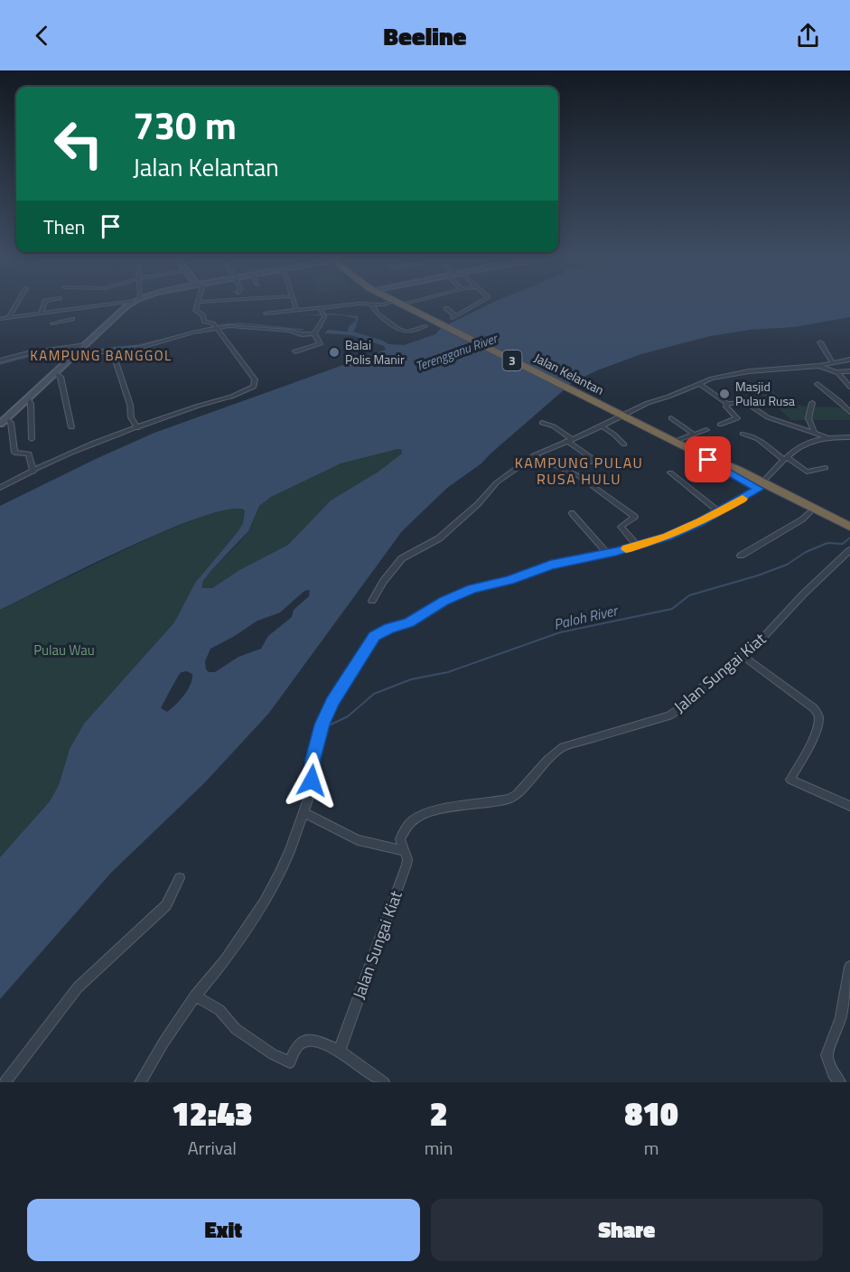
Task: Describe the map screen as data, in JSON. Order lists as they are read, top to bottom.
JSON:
{
  "streets": {
    "highway": ["3", "Jalan Kelantan"],
    "street": ["Jalan Sungai Kiat"]
  },
  "districts": ["KAMPUNG BANGGOL", "KAMPUNG PULAU RUSA HULU"],
  "water": ["Terengganu River", "Paloh River"],
  "parks": ["Pulau Wau"],
  "places": ["Balai Polis Manir", "Masjid Pulau Rusa"],
  "page": {
    "header": "Beeline",
    "turn": ["730 m", "Jalan Kelantan"],
    "then": "Then",
    "eta": [
      "12:43",
      "Arrival",
      "2",
      "min",
      "810",
      "m"
    ],
    "buttons": ["Exit", "Share"]
  }
}
